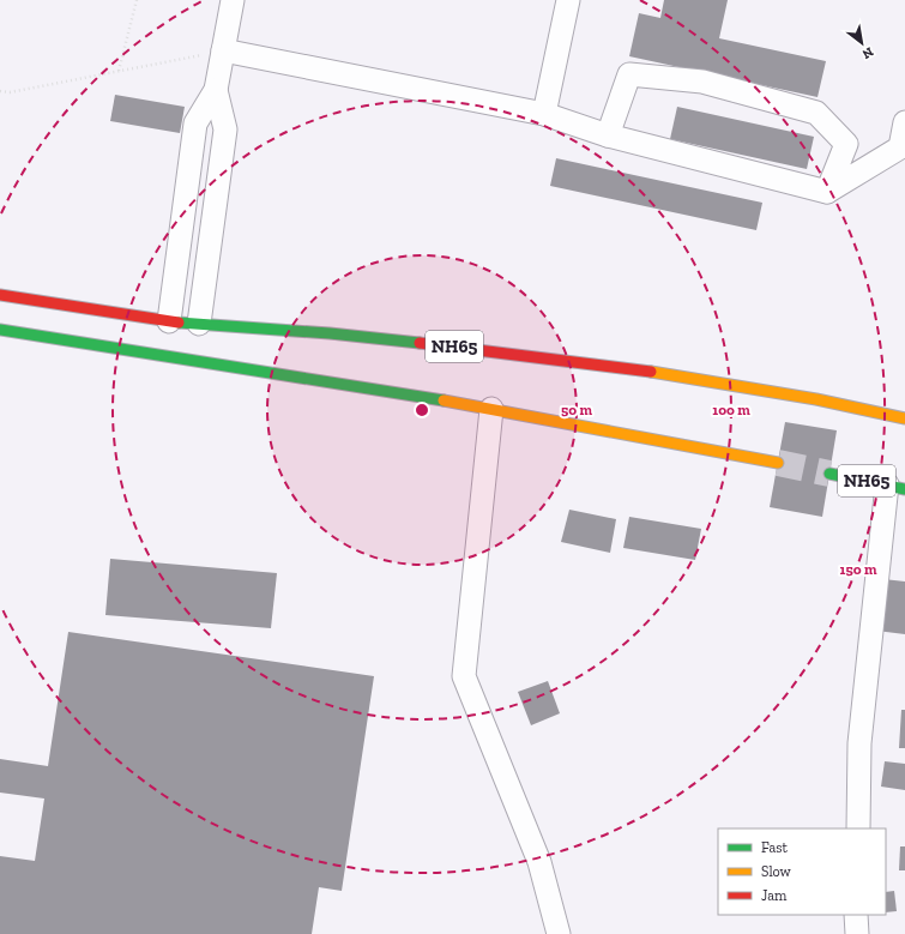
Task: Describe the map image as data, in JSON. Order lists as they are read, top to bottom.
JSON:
{
  "streets": {
    "highway": ["NH65"]
  },
  "legend": ["Fast", "Slow", "Jam"],
  "north": "bottom right",
  "rings": ["50 m", "100 m", "150 m"]
}
